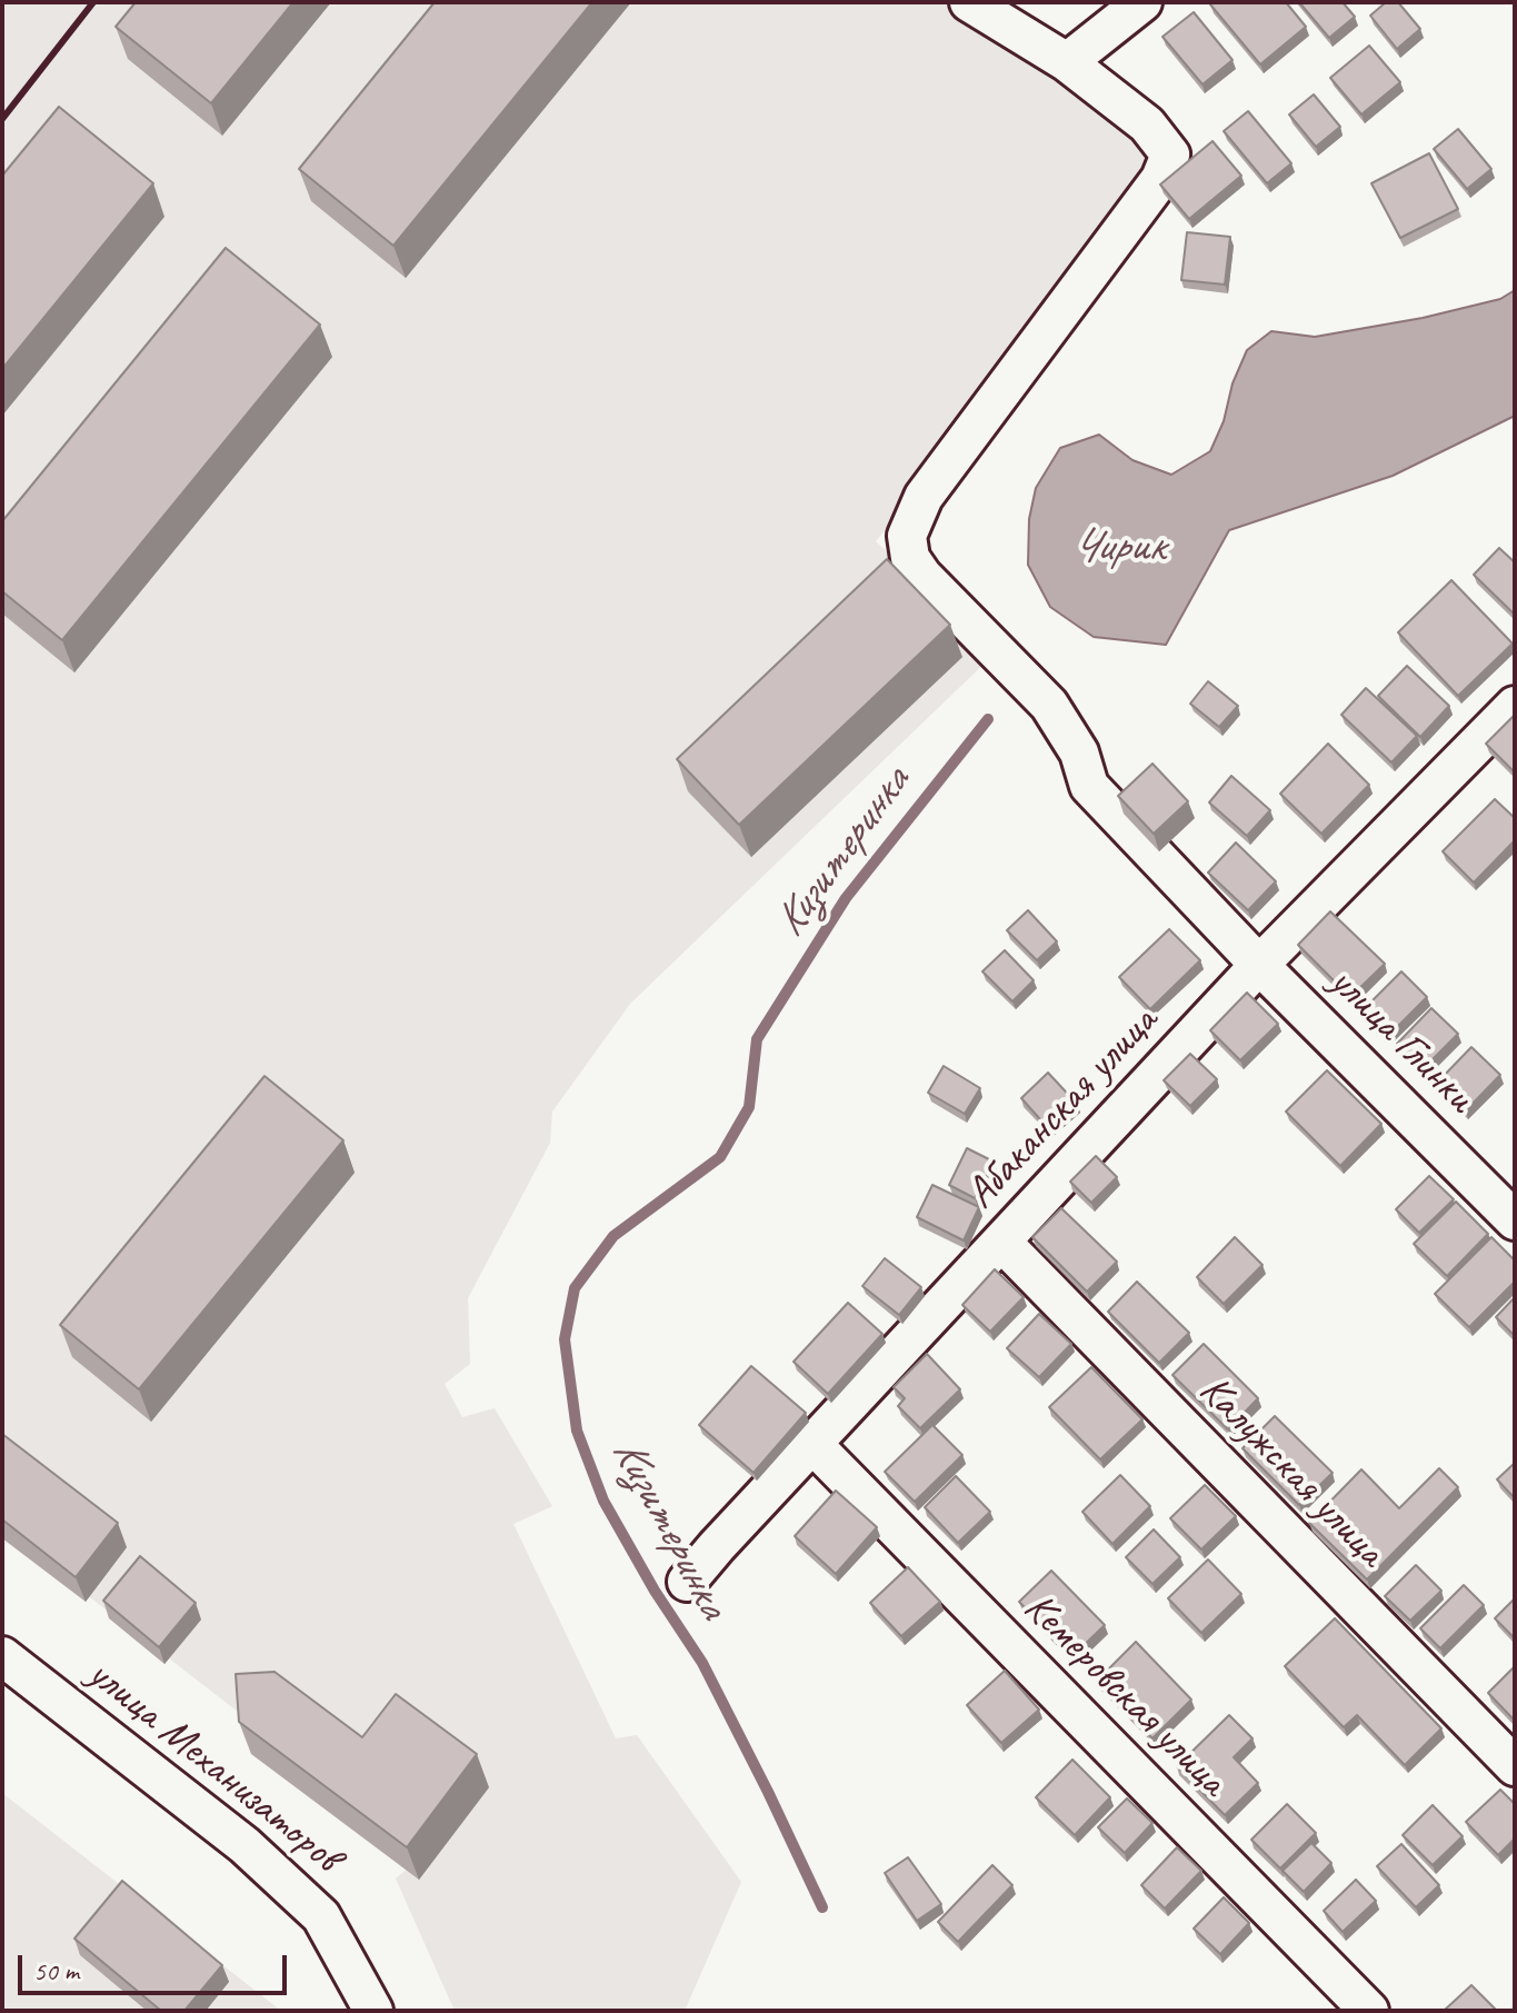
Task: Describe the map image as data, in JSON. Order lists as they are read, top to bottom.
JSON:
{
  "streets": {
    "street": [
      "улица Глинки",
      "Абаканская улица",
      "Калужская улица",
      "Кемеровская улица",
      "улица Механизаторов"
    ]
  },
  "crossings": [
    ["улица Глинки", "Абаканская улица"],
    ["Абаканская улица", "Калужская улица"],
    ["Абаканская улица", "Кемеровская улица"]
  ],
  "water": ["Чирик", "Кизитеринка"],
  "scale_bar": "50 m"
}
